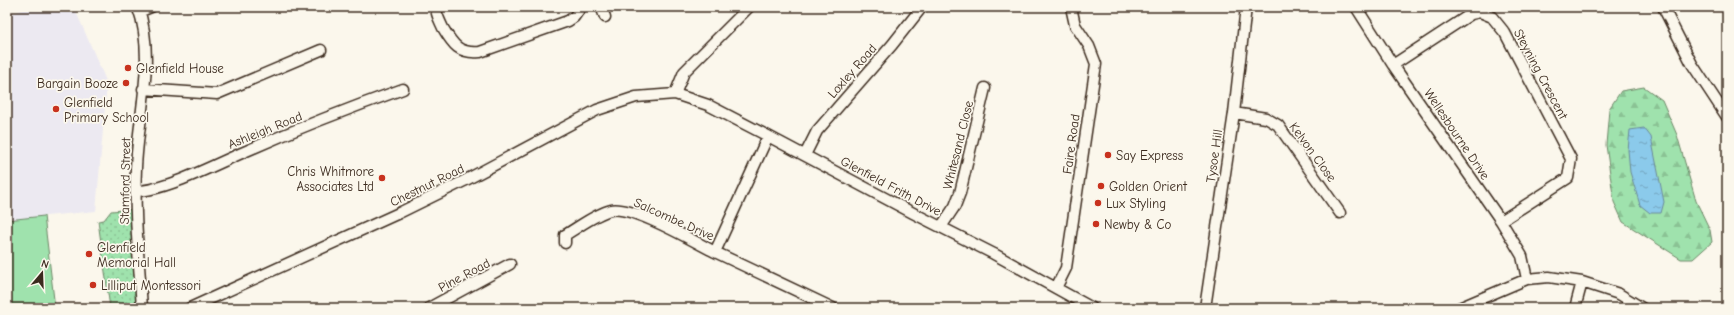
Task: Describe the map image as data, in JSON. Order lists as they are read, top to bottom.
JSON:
{
  "streets": {
    "street": [
      "Loxley Road",
      "Steyning Crescent",
      "Ashleigh Road",
      "Wellesbourne Drive",
      "Faire Road",
      "Whitesand Close",
      "Kelvon Close",
      "Tysoe Hill",
      "Stamford Street",
      "Chestnut Road",
      "Glenfield Frith Drive",
      "Salcombe Drive",
      "Pine Road"
    ]
  },
  "crossings": [
    ["Loxley Road", "Glenfield Frith Drive"],
    ["Steyning Crescent", "Wellesbourne Drive"],
    ["Ashleigh Road", "Stamford Street"],
    ["Faire Road", "Glenfield Frith Drive"],
    ["Whitesand Close", "Glenfield Frith Drive"],
    ["Kelvon Close", "Tysoe Hill"],
    ["Chestnut Road", "Glenfield Frith Drive"],
    ["Glenfield Frith Drive", "Salcombe Drive"]
  ],
  "places": [
    "Glenfield House",
    "Bargain Booze",
    "Glenfield Primary School",
    "Say Express",
    "Chris Whitmore Associates Ltd",
    "Golden Orient",
    "Lux Styling",
    "Newby & Co",
    "Glenfield Memorial Hall",
    "Lilliput Montessori"
  ],
  "north": "top"
}
